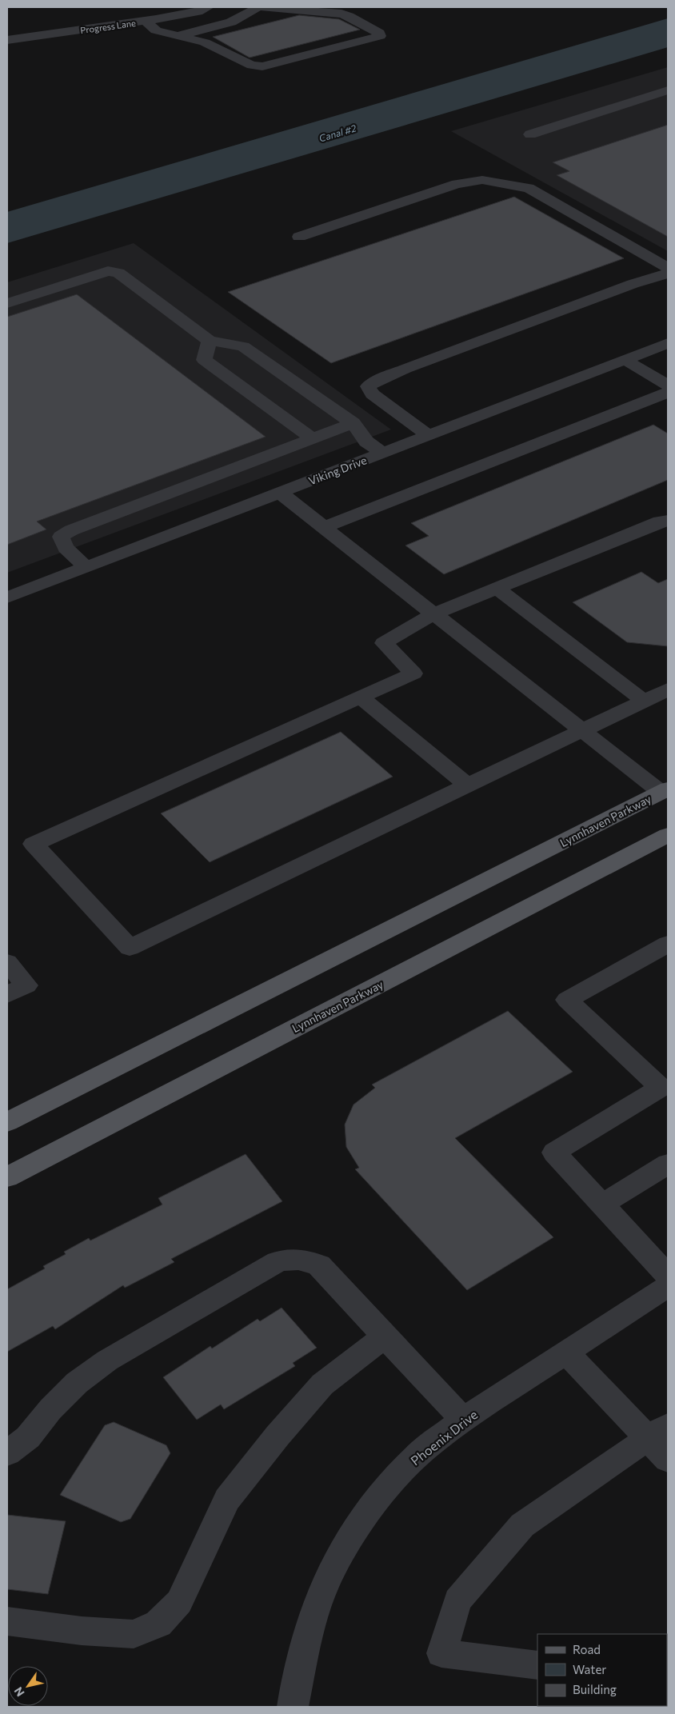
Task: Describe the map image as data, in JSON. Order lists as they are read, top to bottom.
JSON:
{
  "streets": {
    "main road": ["Lynnhaven Parkway"],
    "street": ["Progress Lane", "Viking Drive", "Phoenix Drive"]
  },
  "water": ["Canal #2"],
  "legend": ["Road", "Water", "Building"],
  "north": "bottom left"
}
